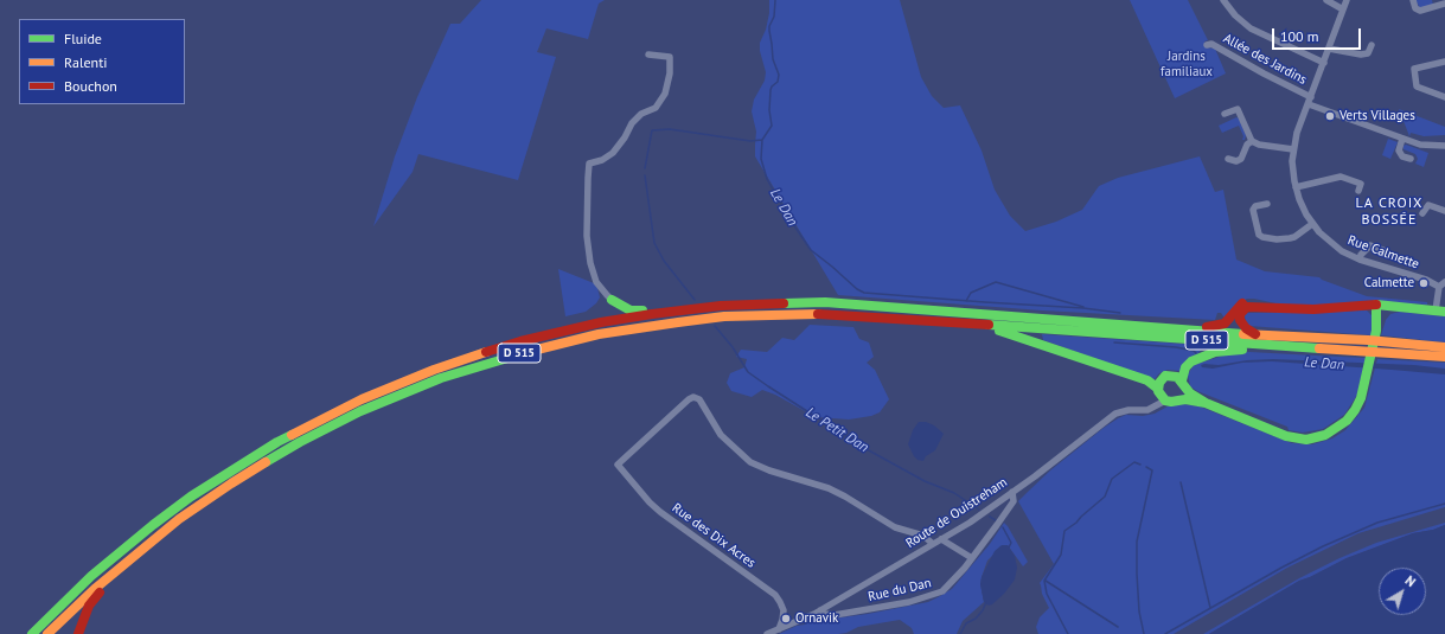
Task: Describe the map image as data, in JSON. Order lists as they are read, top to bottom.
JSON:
{
  "streets": {
    "main road": ["D 515"],
    "street": [
      "Allée des Jardins",
      "Rue Calmette",
      "Route de Ouistreham",
      "Rue des Dix Acres",
      "Rue du Dan"
    ]
  },
  "crossings": [
    ["Allée des Jardins", "Rue Calmette"],
    ["Route de Ouistreham", "Rue des Dix Acres"],
    ["Route de Ouistreham", "Rue du Dan"]
  ],
  "districts": ["LA CROIX BOSSÉE"],
  "water": ["Le Dan", "Le Petit Dan"],
  "parks": ["Jardins familiaux"],
  "places": ["Verts Villages", "Calmette", "Ornavik"],
  "legend": ["Fluide", "Ralenti", "Bouchon"],
  "scale_bar": "100 m",
  "north": "top right"
}
